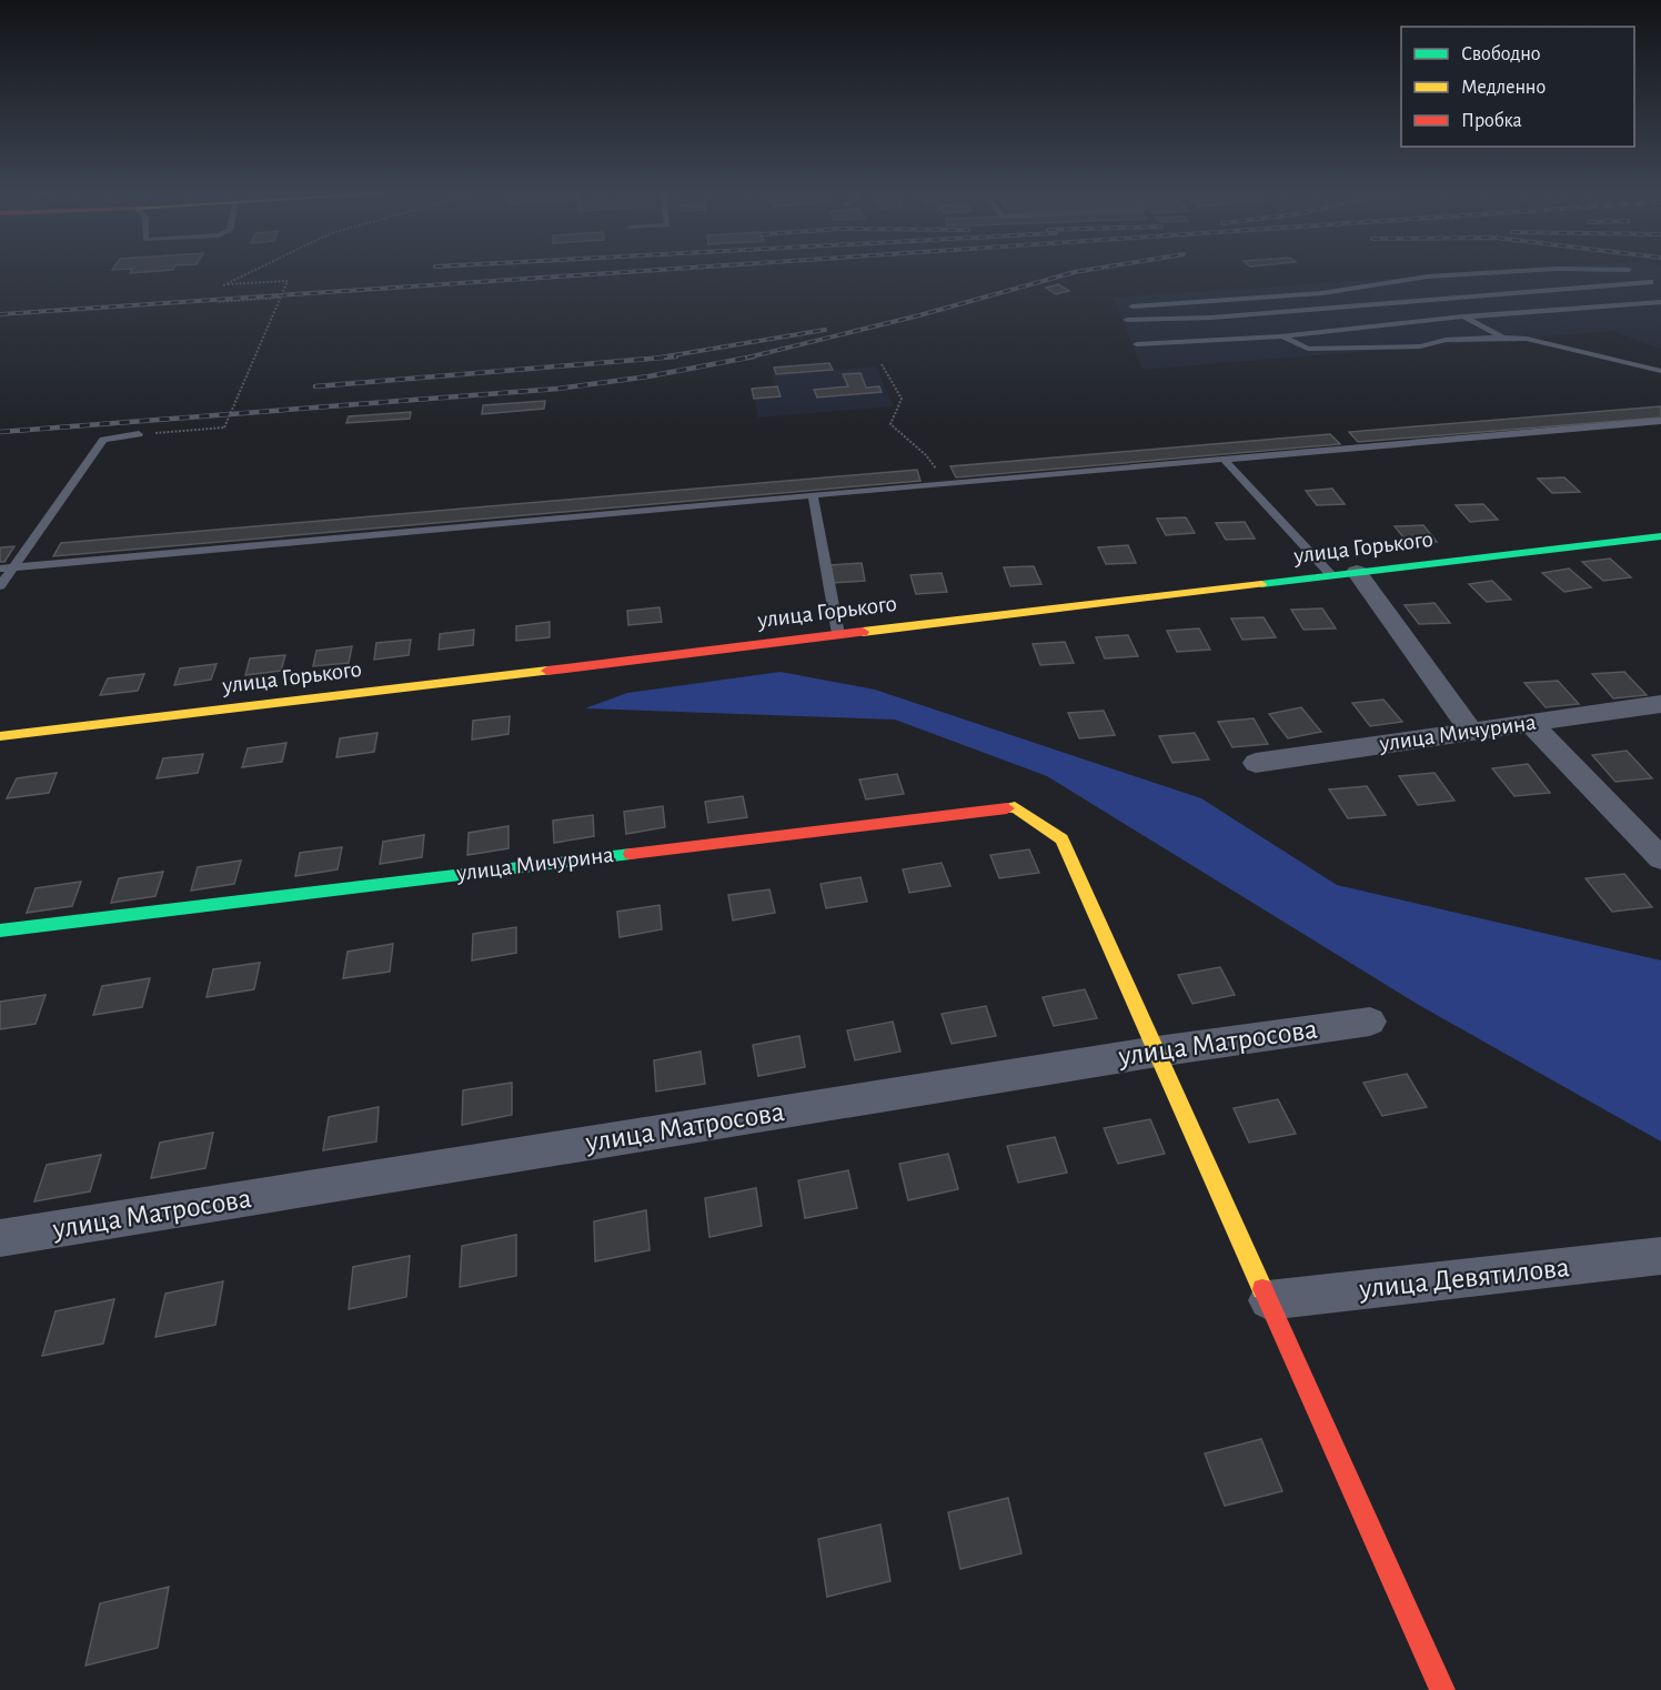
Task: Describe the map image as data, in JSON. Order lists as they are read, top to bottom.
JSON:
{
  "streets": {
    "main road": ["улица Горького", "улица Мичурина"],
    "street": ["улица Матросова", "улица Девятилова"]
  },
  "crossings": [
    ["улица Мичурина", "улица Матросова"]
  ],
  "legend": ["Свободно", "Медленно", "Пробка"]
}
